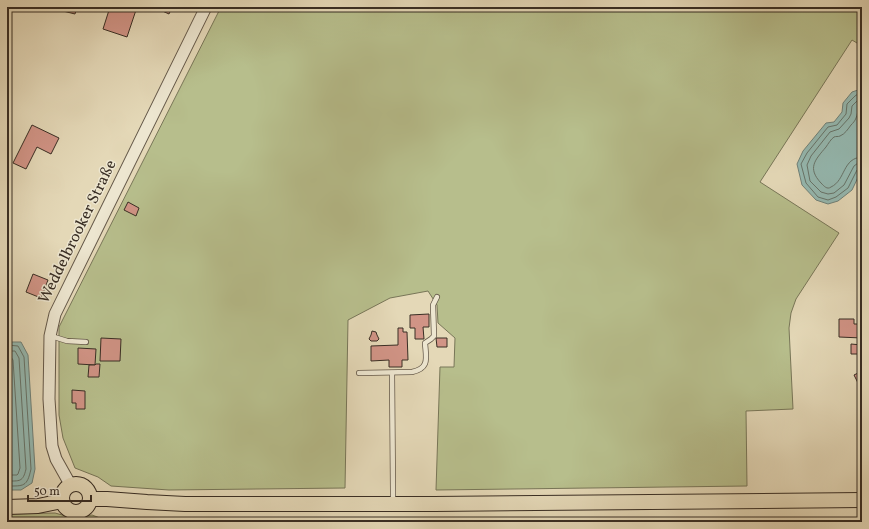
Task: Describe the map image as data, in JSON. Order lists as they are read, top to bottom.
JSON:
{
  "streets": {
    "street": ["Weddelbrooker Straße"]
  },
  "scale_bar": "50 m"
}
